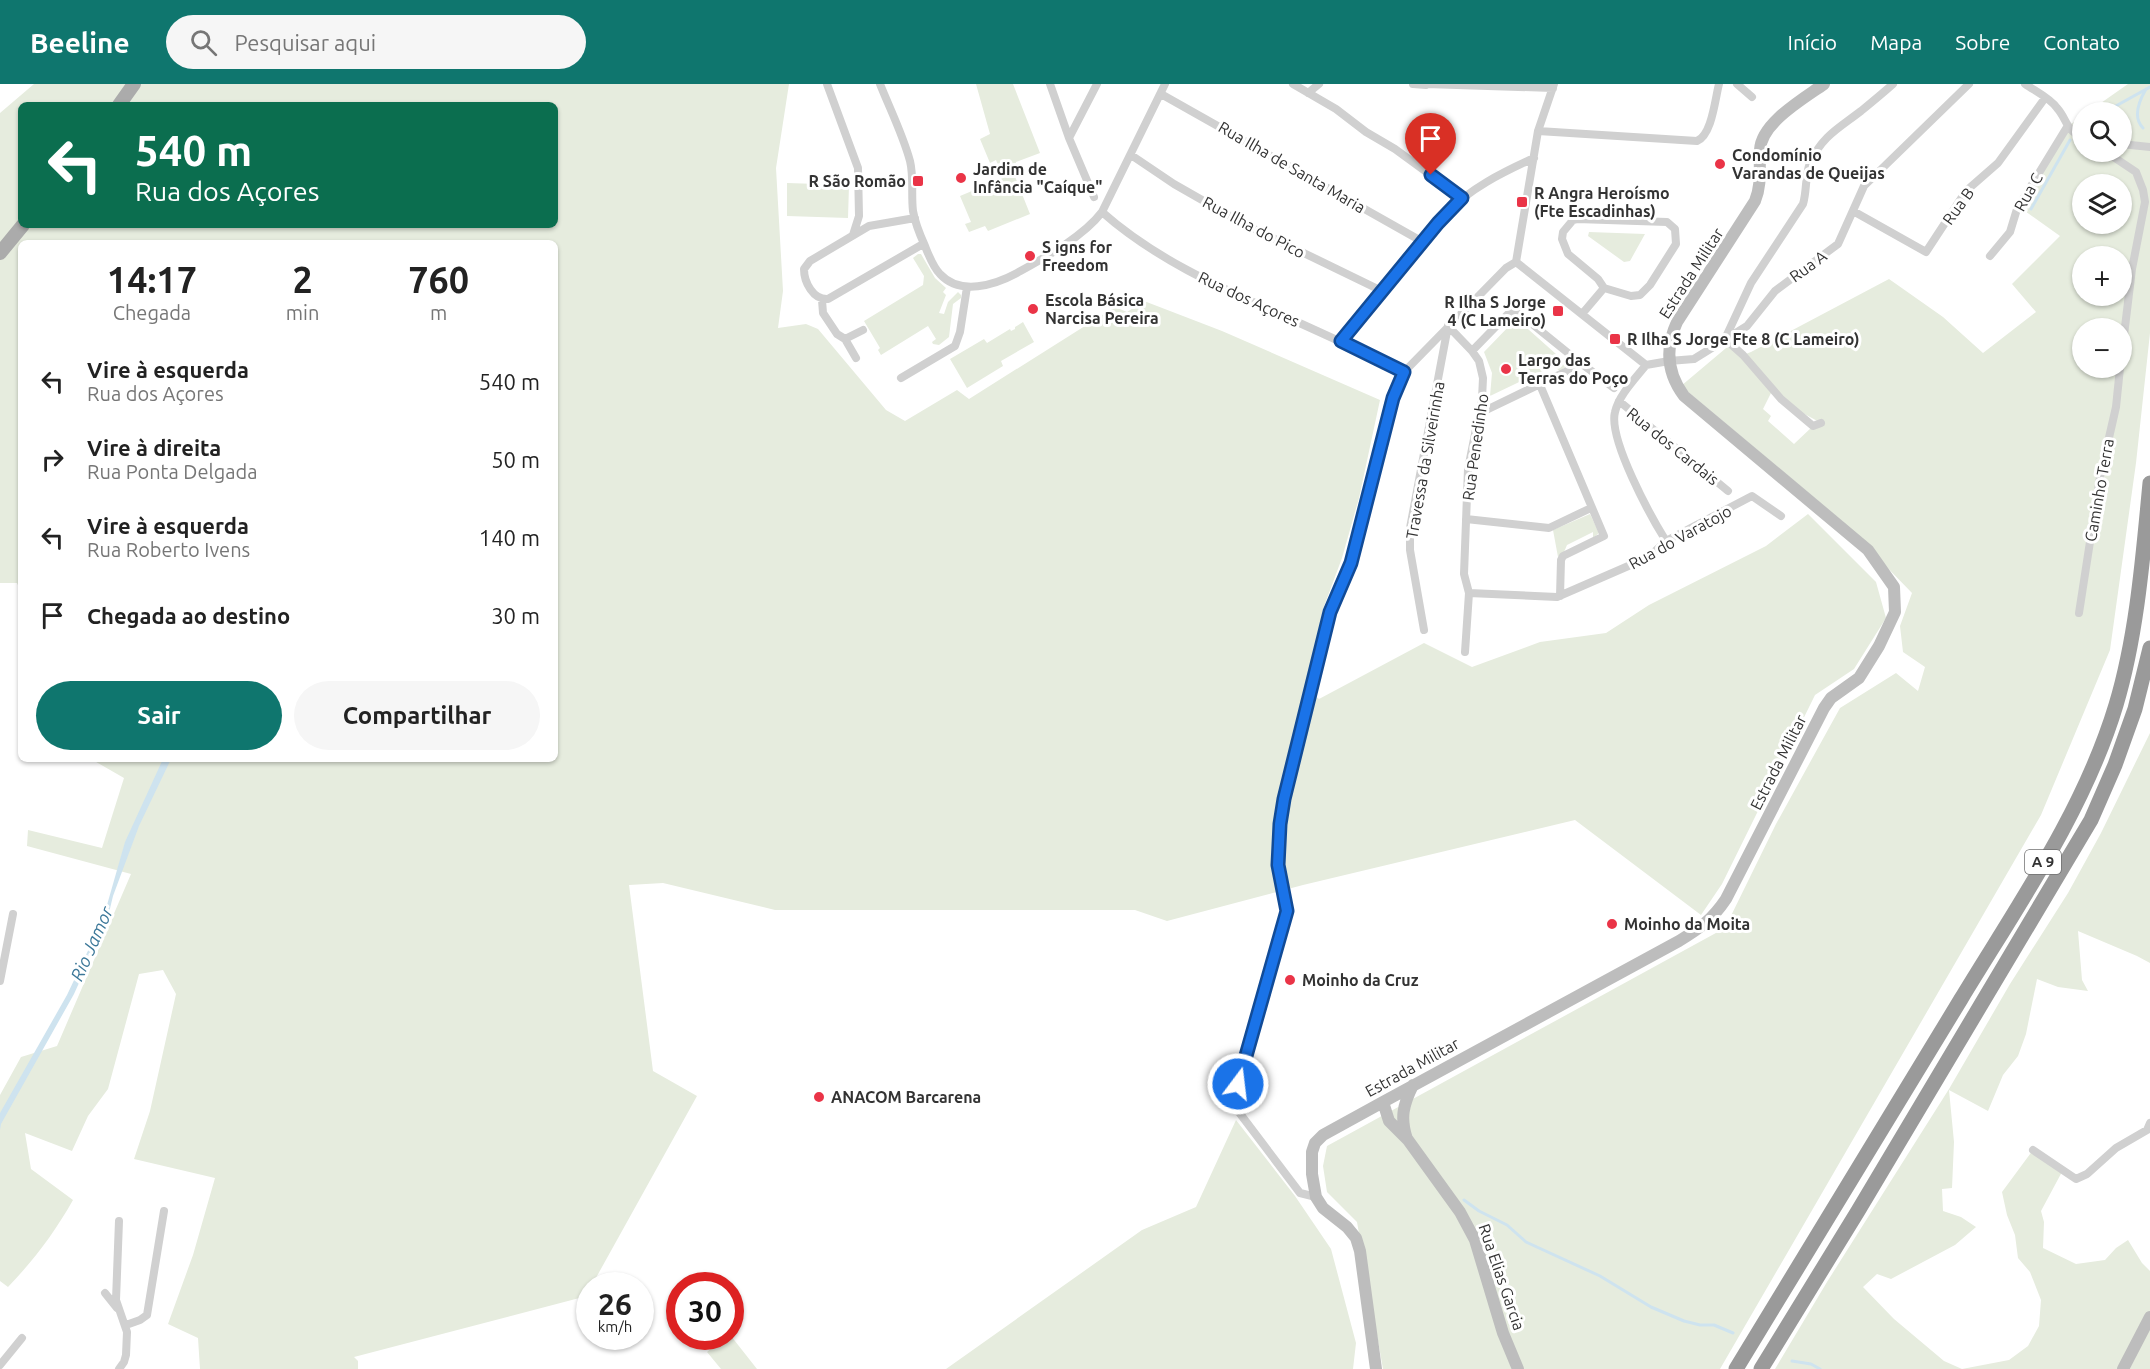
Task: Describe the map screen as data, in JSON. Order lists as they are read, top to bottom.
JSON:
{
  "streets": {
    "highway": ["A 9"],
    "street": [
      "Rua Ilha de Santa Maria",
      "Rua C",
      "Rua B",
      "Rua Ilha do Pico",
      "Rua A",
      "Estrada Militar",
      "Rua dos Açores",
      "Rua dos Cardais",
      "Rua Penedinho",
      "Travessa da Silveirinha",
      "Caminho Terra",
      "Rua do Varatojo",
      "Rua Elias Garcia"
    ]
  },
  "crossings": [
    ["Rua B", "Rua A"],
    ["Rua A", "Estrada Militar"],
    ["Estrada Militar", "Rua Elias Garcia"],
    ["Rua Penedinho", "Travessa da Silveirinha"],
    ["Rua Penedinho", "Rua do Varatojo"]
  ],
  "water": ["Rio Jamor"],
  "places": {
    "other": [
      "Condomínio Varandas de Queijas",
      "Jardim de Infância \"Caíque\"",
      "S igns for Freedom",
      "Escola Básica Narcisa Pereira",
      "Largo das Terras do Poço",
      "Moinho da Moita",
      "Moinho da Cruz",
      "ANACOM Barcarena"
    ],
    "transit": [
      "R São Romão",
      "R Angra Heroísmo (Fte Escadinhas)",
      "R Ilha S Jorge 4 (C Lameiro)",
      "R Ilha S Jorge Fte 8 (C Lameiro)"
    ]
  },
  "page": {
    "header": "Beeline",
    "search": "Pesquisar aqui",
    "nav": [
      "Início",
      "Mapa",
      "Sobre",
      "Contato"
    ],
    "map_buttons": ["+", "−"],
    "turn": ["540 m", "Rua dos Açores"],
    "eta": [
      "14:17",
      "Chegada",
      "2",
      "min",
      "760",
      "m"
    ],
    "list": [
      {
        "name": "Vire à esquerda",
        "note": "Rua dos Açores",
        "value": "540 m"
      },
      {
        "name": "Vire à direita",
        "note": "Rua Ponta Delgada",
        "value": "50 m"
      },
      {
        "name": "Vire à esquerda",
        "note": "Rua Roberto Ivens",
        "value": "140 m"
      },
      {
        "name": "Chegada ao destino",
        "value": "30 m"
      }
    ],
    "buttons": ["Sair", "Compartilhar"],
    "speed": "26 km/h",
    "limit": "30"
  }
}
